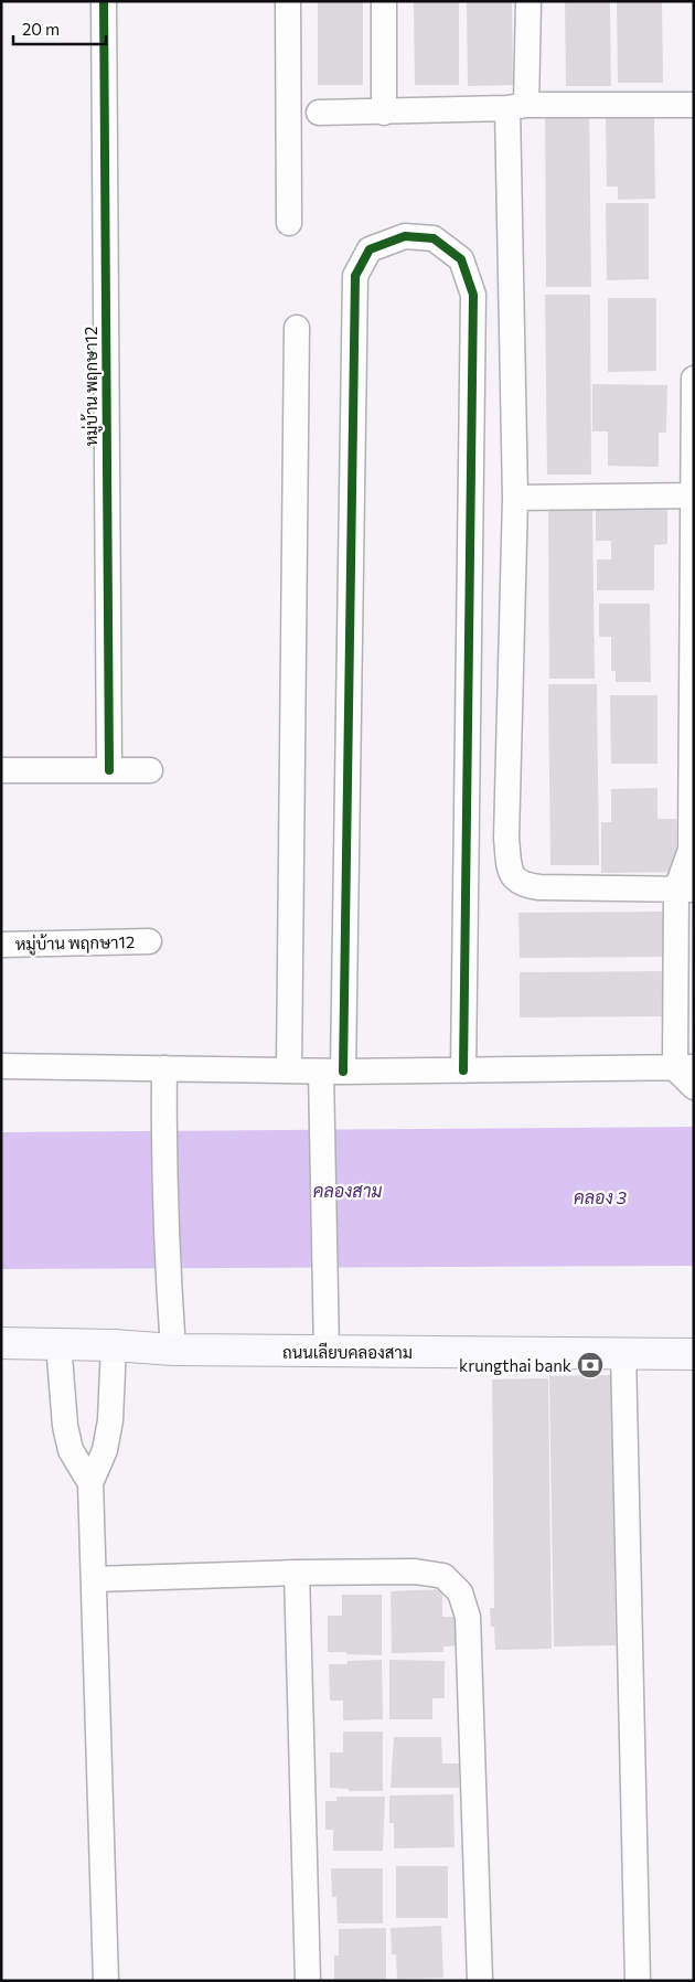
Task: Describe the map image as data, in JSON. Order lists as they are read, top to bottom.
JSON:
{
  "streets": {
    "main road": ["ถนนเลียบคลองสาม"],
    "street": ["หมู่บ้าน พฤกษา12"]
  },
  "water": ["คลองสาม", "คลอง 3"],
  "places": {
    "bank": ["krungthai bank"]
  },
  "scale_bar": "20 m"
}
